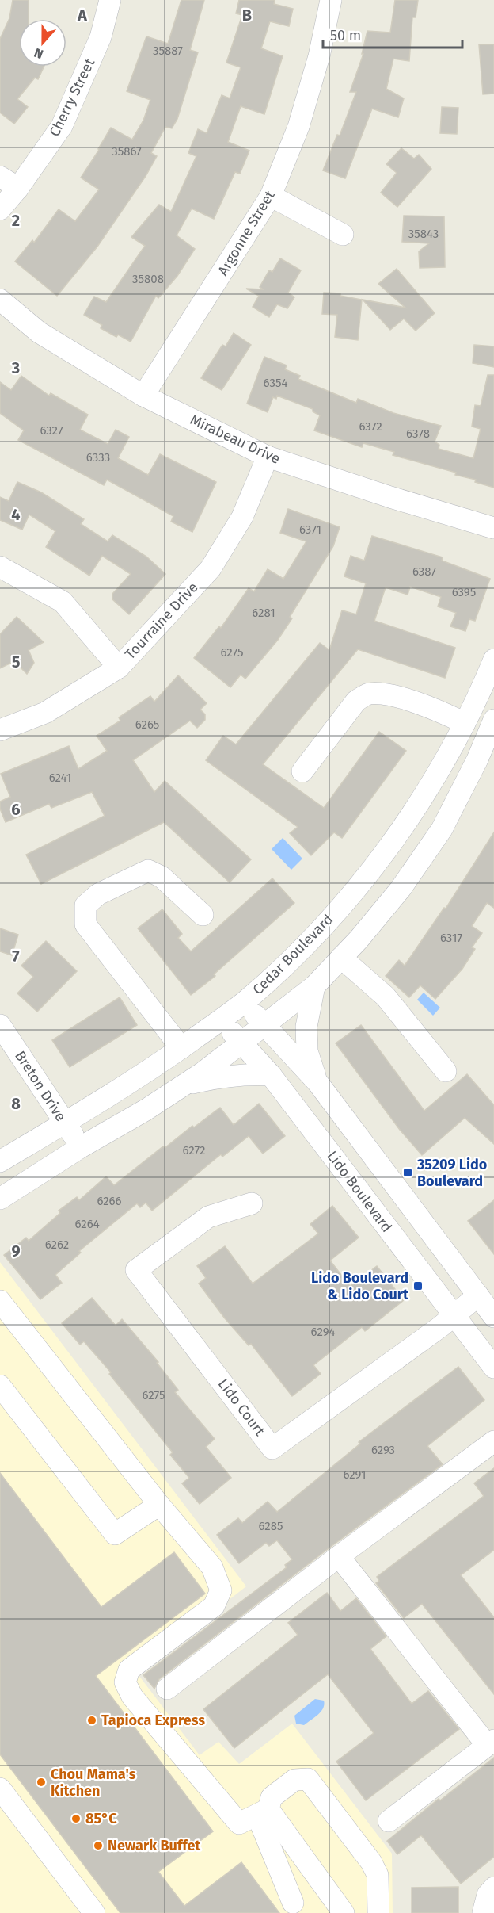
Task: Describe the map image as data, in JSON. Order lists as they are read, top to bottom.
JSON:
{
  "streets": {
    "street": [
      "Cherry Street",
      "Argonne Street",
      "Mirabeau Drive",
      "Tourraine Drive",
      "Cedar Boulevard",
      "Breton Drive",
      "Lido Boulevard",
      "Lido Court"
    ]
  },
  "crossings": [
    ["Argonne Street", "Mirabeau Drive"],
    ["Mirabeau Drive", "Tourraine Drive"],
    ["Cedar Boulevard", "Breton Drive"],
    ["Cedar Boulevard", "Lido Boulevard"],
    ["Lido Boulevard", "Lido Court"]
  ],
  "places": {
    "transit": ["35209 Lido Boulevard", "Lido Boulevard & Lido Court"],
    "other": [
      "Tapioca Express",
      "Chou Mama's Kitchen",
      "85°C",
      "Newark Buffet"
    ]
  },
  "house_numbers": [
    "35887",
    "35867",
    "35843",
    "35808",
    "6354",
    "6372",
    "6327",
    "6378",
    "6333",
    "6371",
    "6387",
    "6395",
    "6281",
    "6275",
    "6265",
    "6241",
    "6317",
    "6272",
    "6266",
    "6264",
    "6262",
    "6294",
    "6275",
    "6293",
    "6291",
    "6285"
  ],
  "scale_bar": "50 m",
  "north": "bottom",
  "grid": {
    "columns": ["A", "B"],
    "rows": [
      "2",
      "3",
      "4",
      "5",
      "6",
      "7",
      "8",
      "9"
    ]
  }
}
